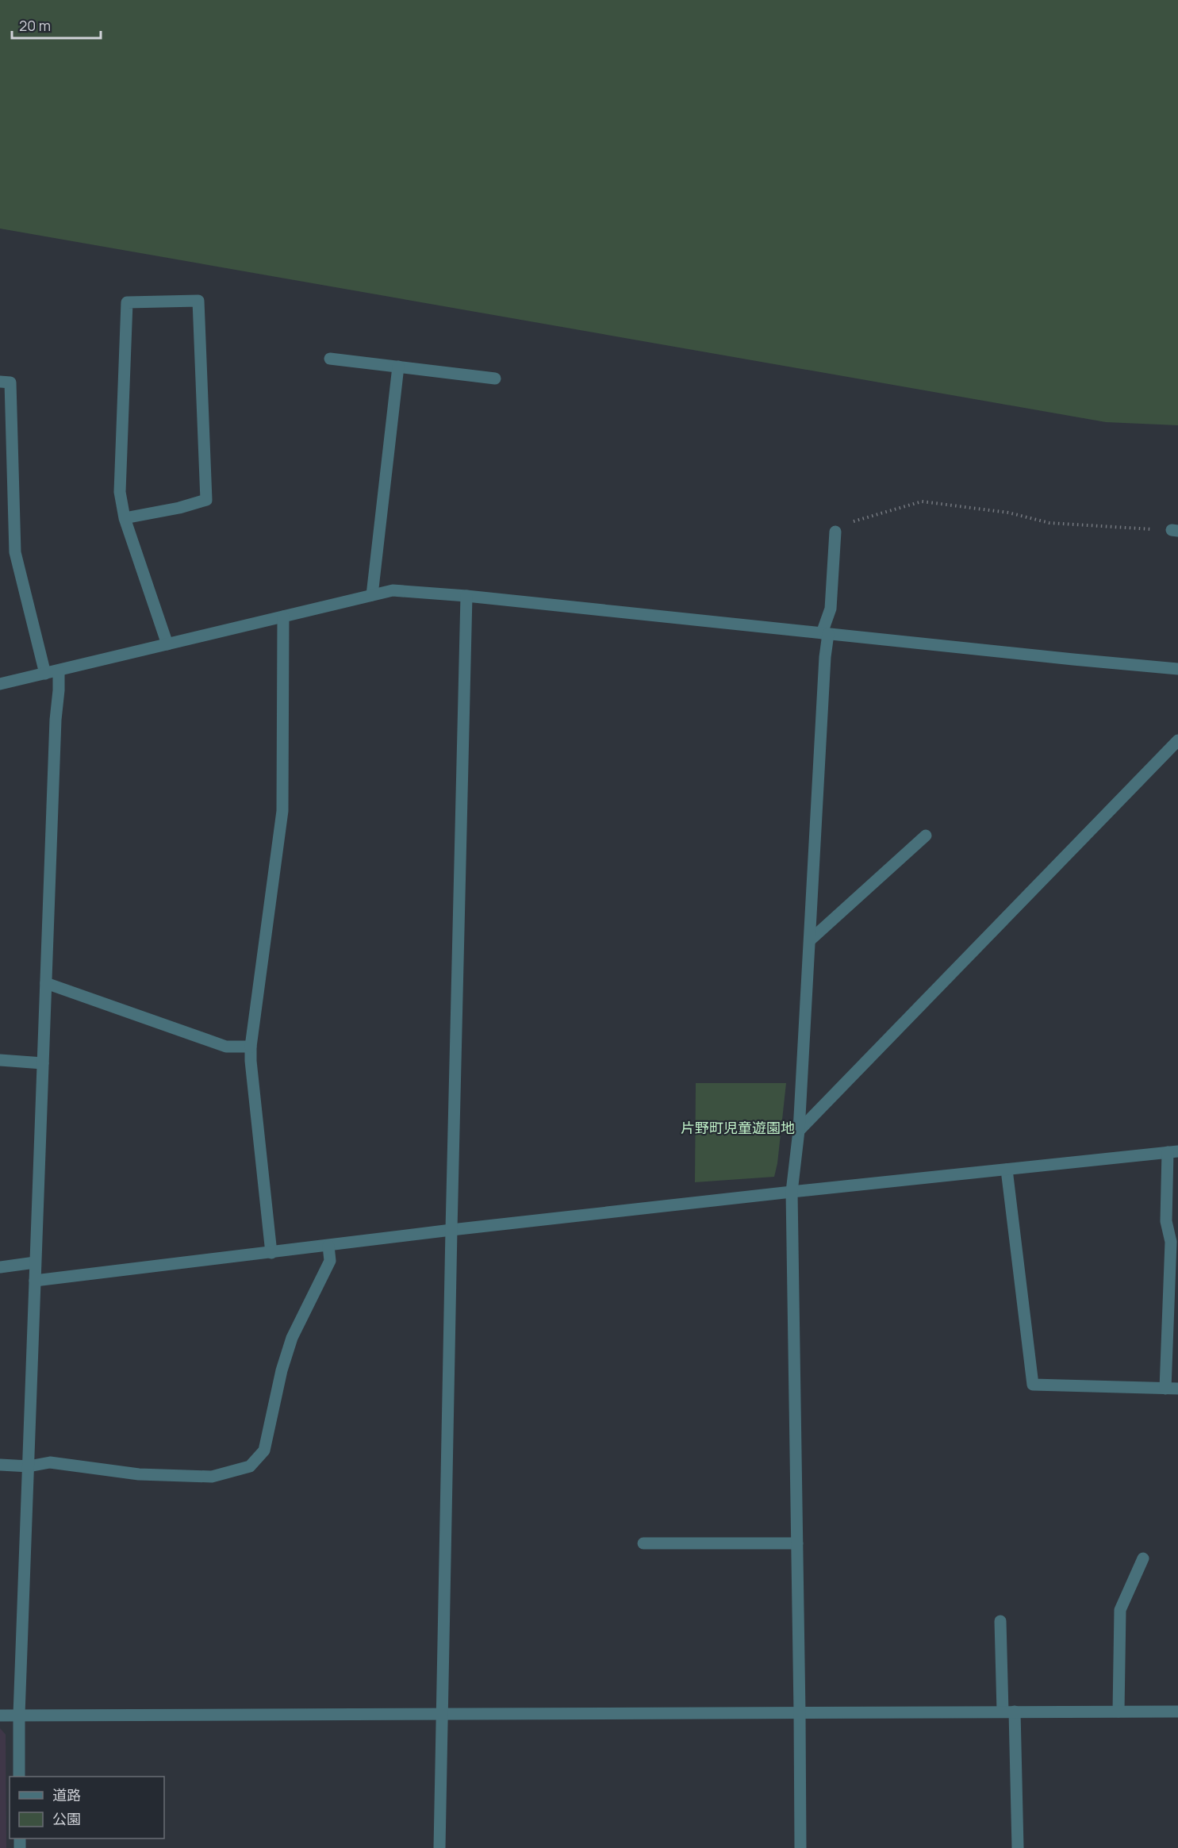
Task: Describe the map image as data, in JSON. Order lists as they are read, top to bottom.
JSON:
{
  "parks": ["片野町児童遊園地"],
  "legend": ["道路", "公園"],
  "scale_bar": "20 m"
}
